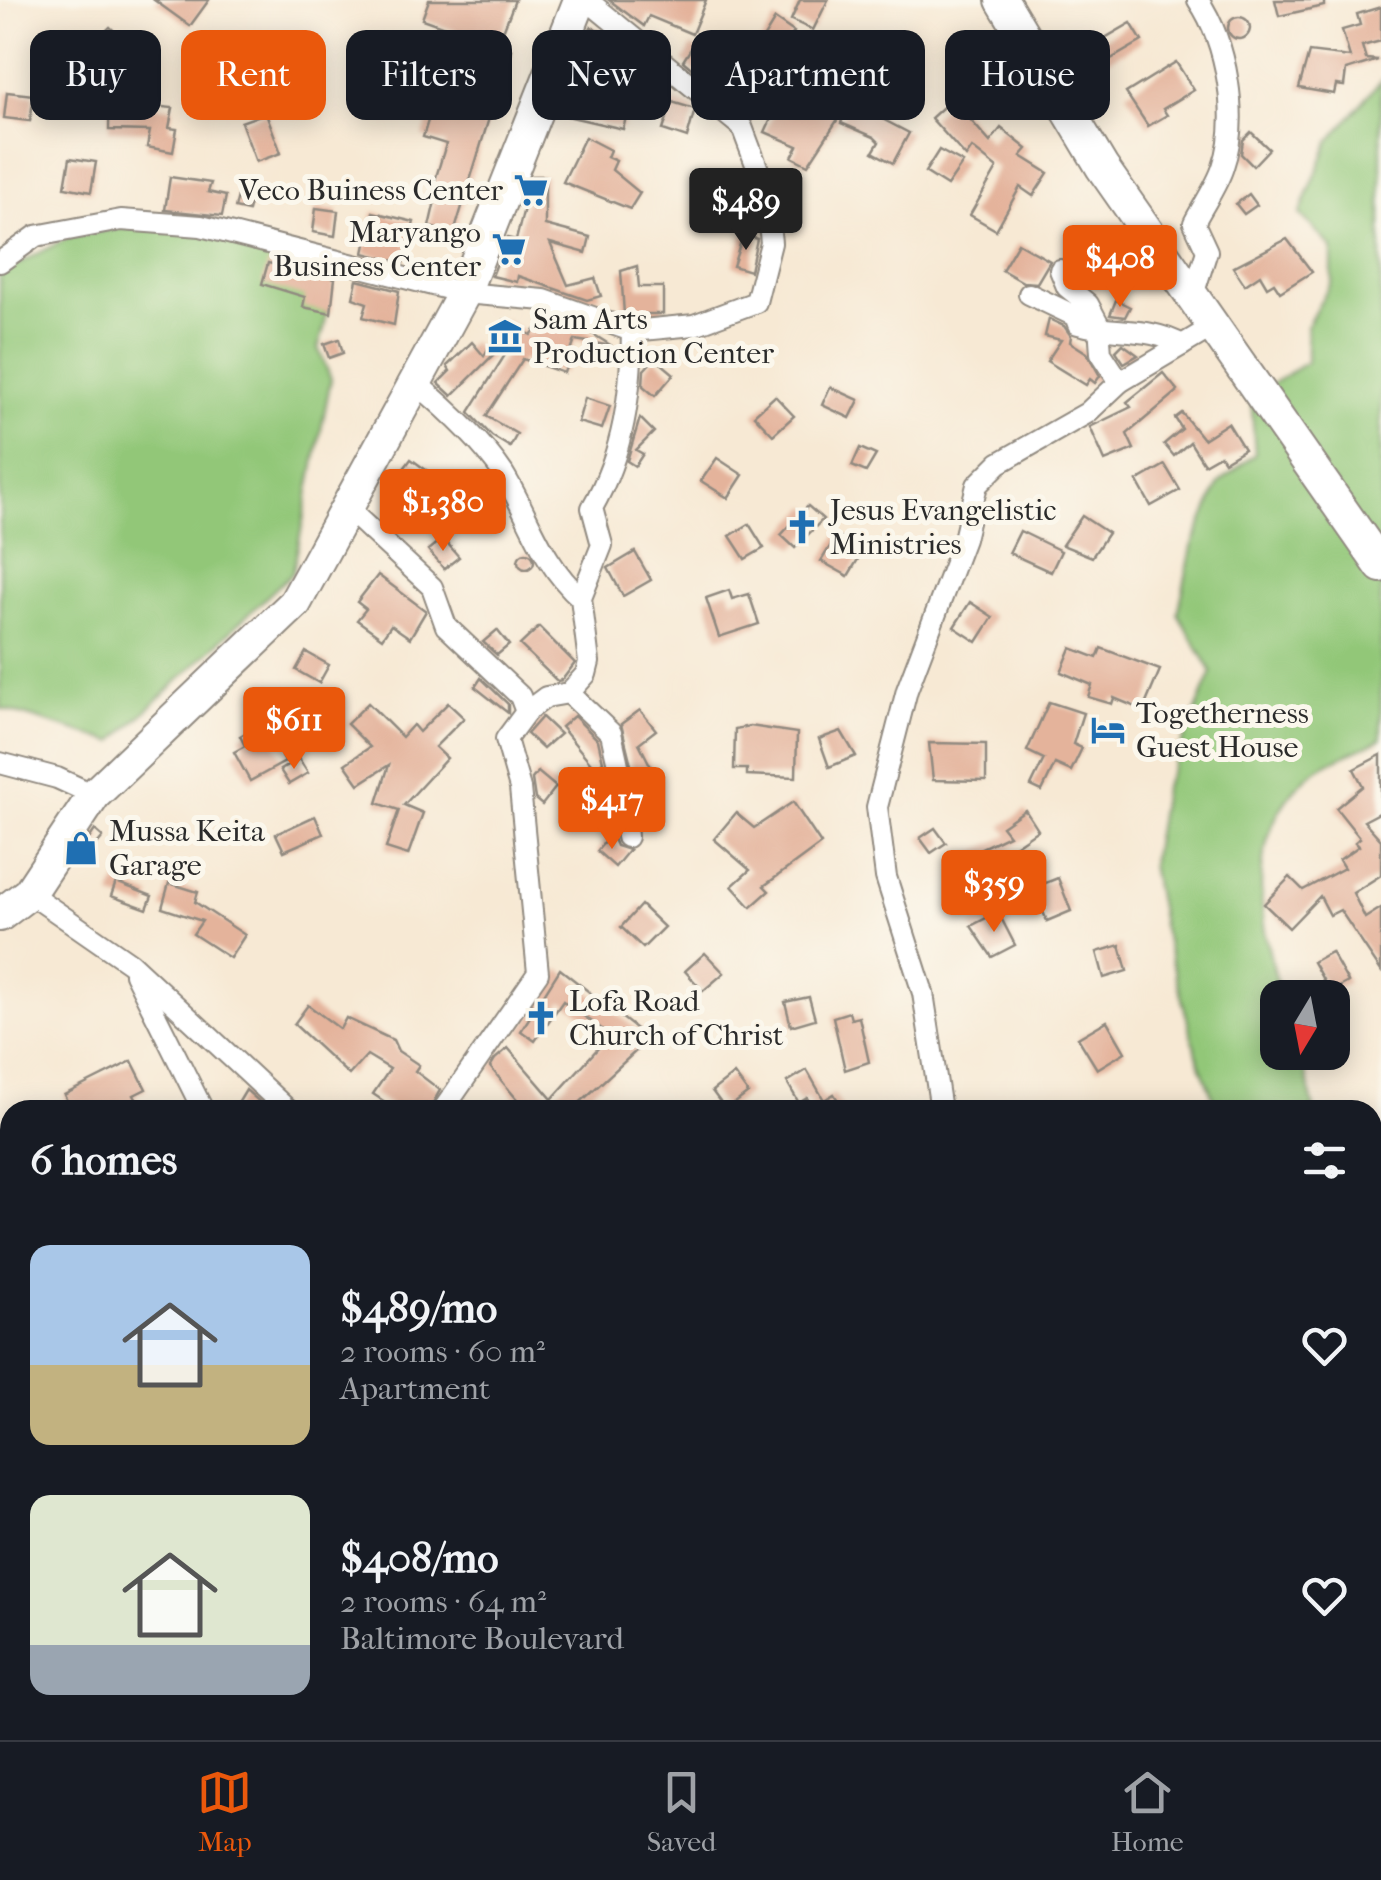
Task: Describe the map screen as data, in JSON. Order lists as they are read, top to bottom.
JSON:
{
  "places": {
    "supermarket": ["Veco Buiness Center", "Maryango Business Center"],
    "museum": ["Sam Arts Production Center"],
    "church": ["Jesus Evangelistic Ministries", "Lofa Road Church of Christ"],
    "hotel": ["Togetherness Guest House"],
    "shop": ["Mussa Keita Garage"]
  },
  "north": "bottom",
  "page": {
    "chip": [
      "Buy",
      "Rent",
      "Filters",
      "New",
      "Apartment",
      "House"
    ],
    "price": [
      "$489",
      "$408",
      "$1,380",
      "$611",
      "$417",
      "$359"
    ],
    "heading": "6 homes",
    "list": [
      {
        "name": "$489/mo",
        "note": "2 rooms · 60 m² · Apartment"
      },
      {
        "name": "$408/mo",
        "note": "2 rooms · 64 m² · Baltimore Boulevard"
      }
    ],
    "tabs": ["Map", "Saved", "Home"]
  }
}
